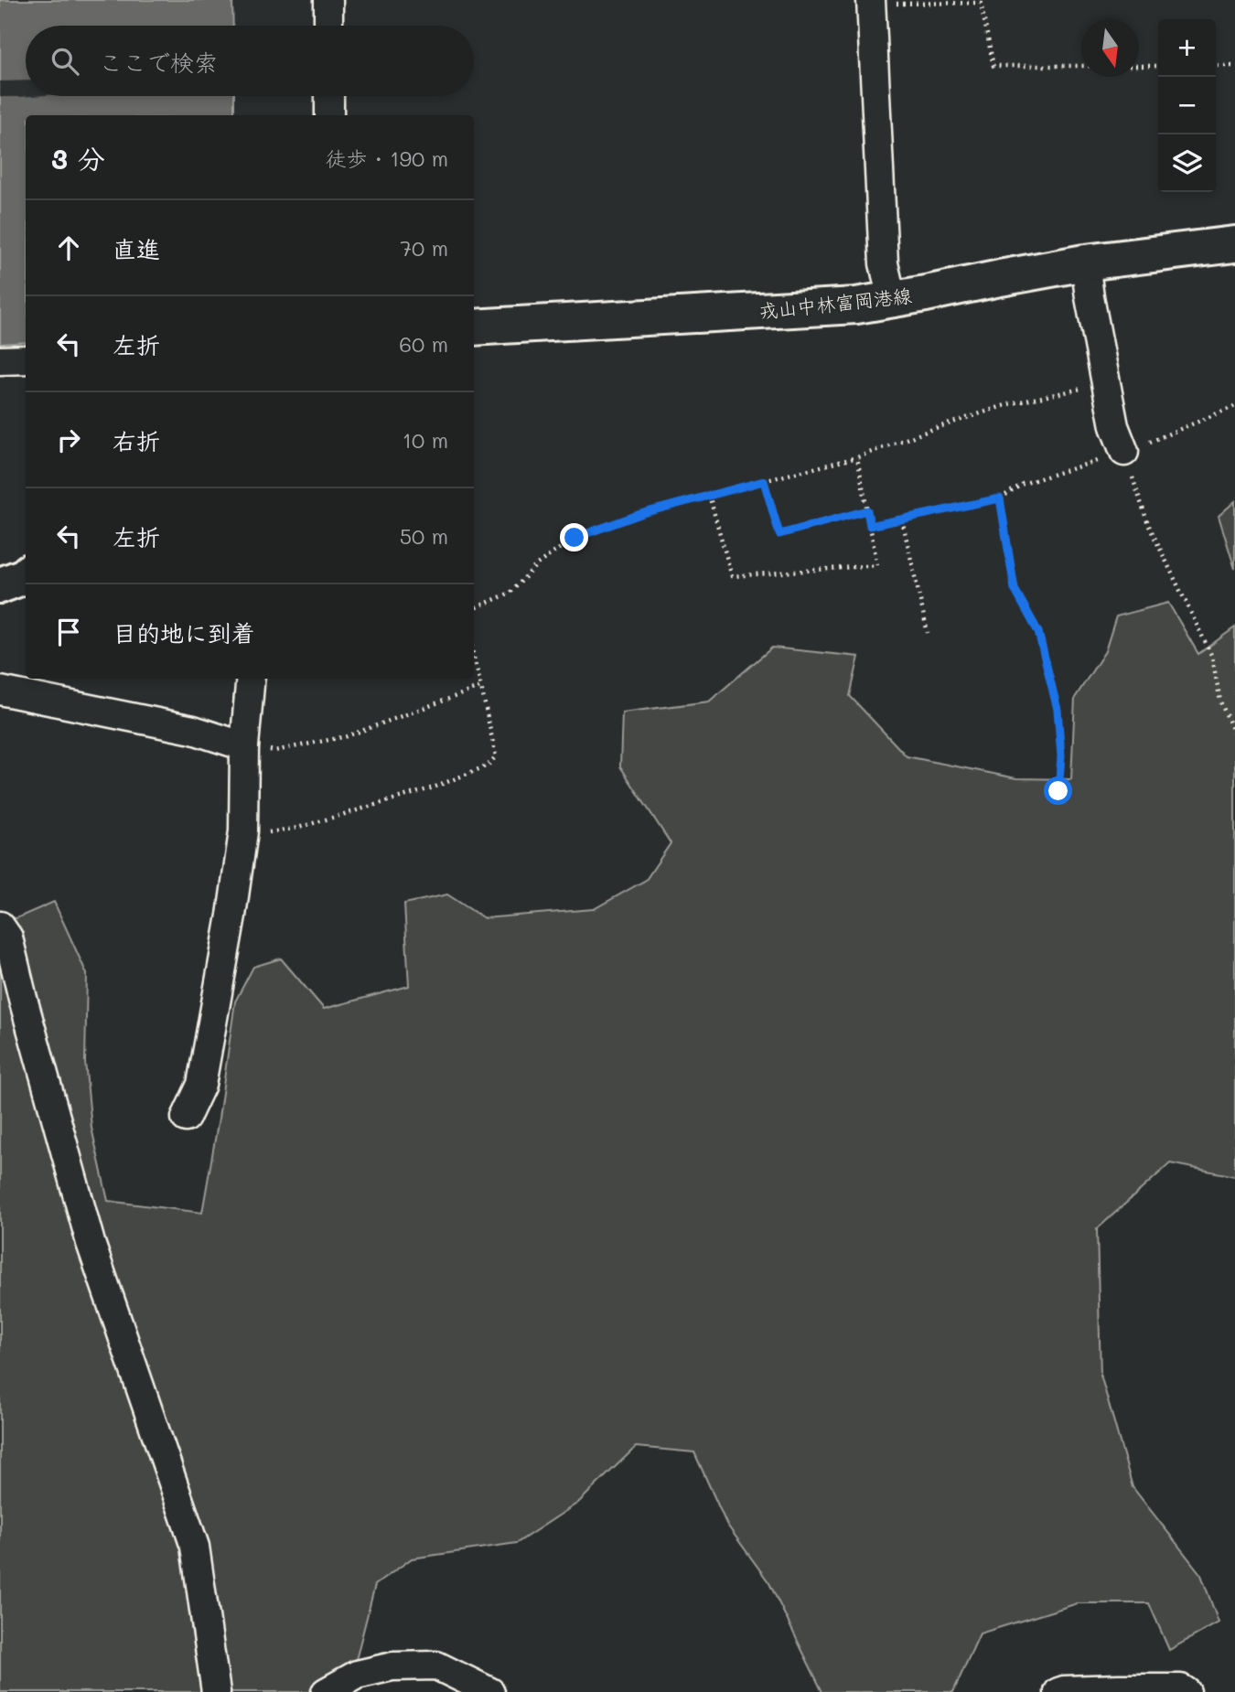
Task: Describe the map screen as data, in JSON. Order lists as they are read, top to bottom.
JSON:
{
  "streets": {
    "main road": ["戎山中林富岡港線"]
  },
  "north": "bottom",
  "page": {
    "map_buttons": ["+", "−"],
    "search": "ここで検索",
    "heading": ["3 分", "徒歩 · 190 m"],
    "list": [
      ["直進", "70 m"],
      ["左折", "60 m"],
      ["右折", "10 m"],
      ["左折", "50 m"],
      "目的地に到着"
    ]
  }
}
